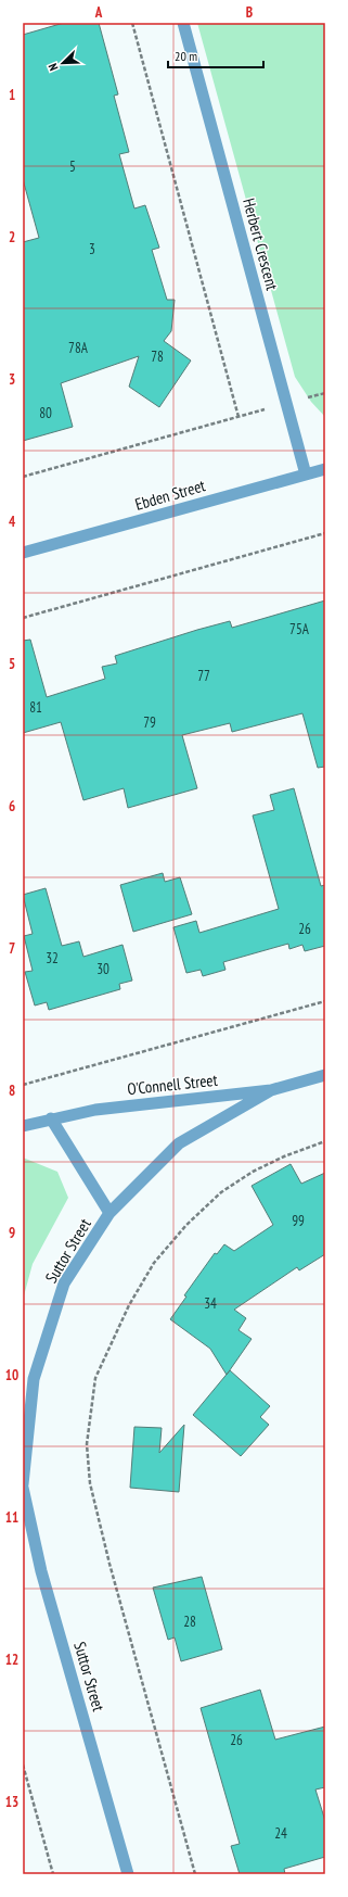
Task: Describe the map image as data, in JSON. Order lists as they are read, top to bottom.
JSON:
{
  "streets": {
    "street": [
      "Herbert Crescent",
      "Ebden Street",
      "O'Connell Street",
      "Suttor Street"
    ]
  },
  "crossings": [
    ["Herbert Crescent", "Ebden Street"],
    ["O'Connell Street", "Suttor Street"]
  ],
  "house_numbers": [
    "5",
    "3",
    "78A",
    "78",
    "80",
    "75A",
    "77",
    "81",
    "79",
    "26",
    "32",
    "30",
    "99",
    "34",
    "28",
    "26",
    "24"
  ],
  "scale_bar": "20 m",
  "north": "bottom left",
  "grid": {
    "columns": ["A", "B"],
    "rows": [
      "1",
      "2",
      "3",
      "4",
      "5",
      "6",
      "7",
      "8",
      "9",
      "10",
      "11",
      "12",
      "13"
    ]
  }
}
